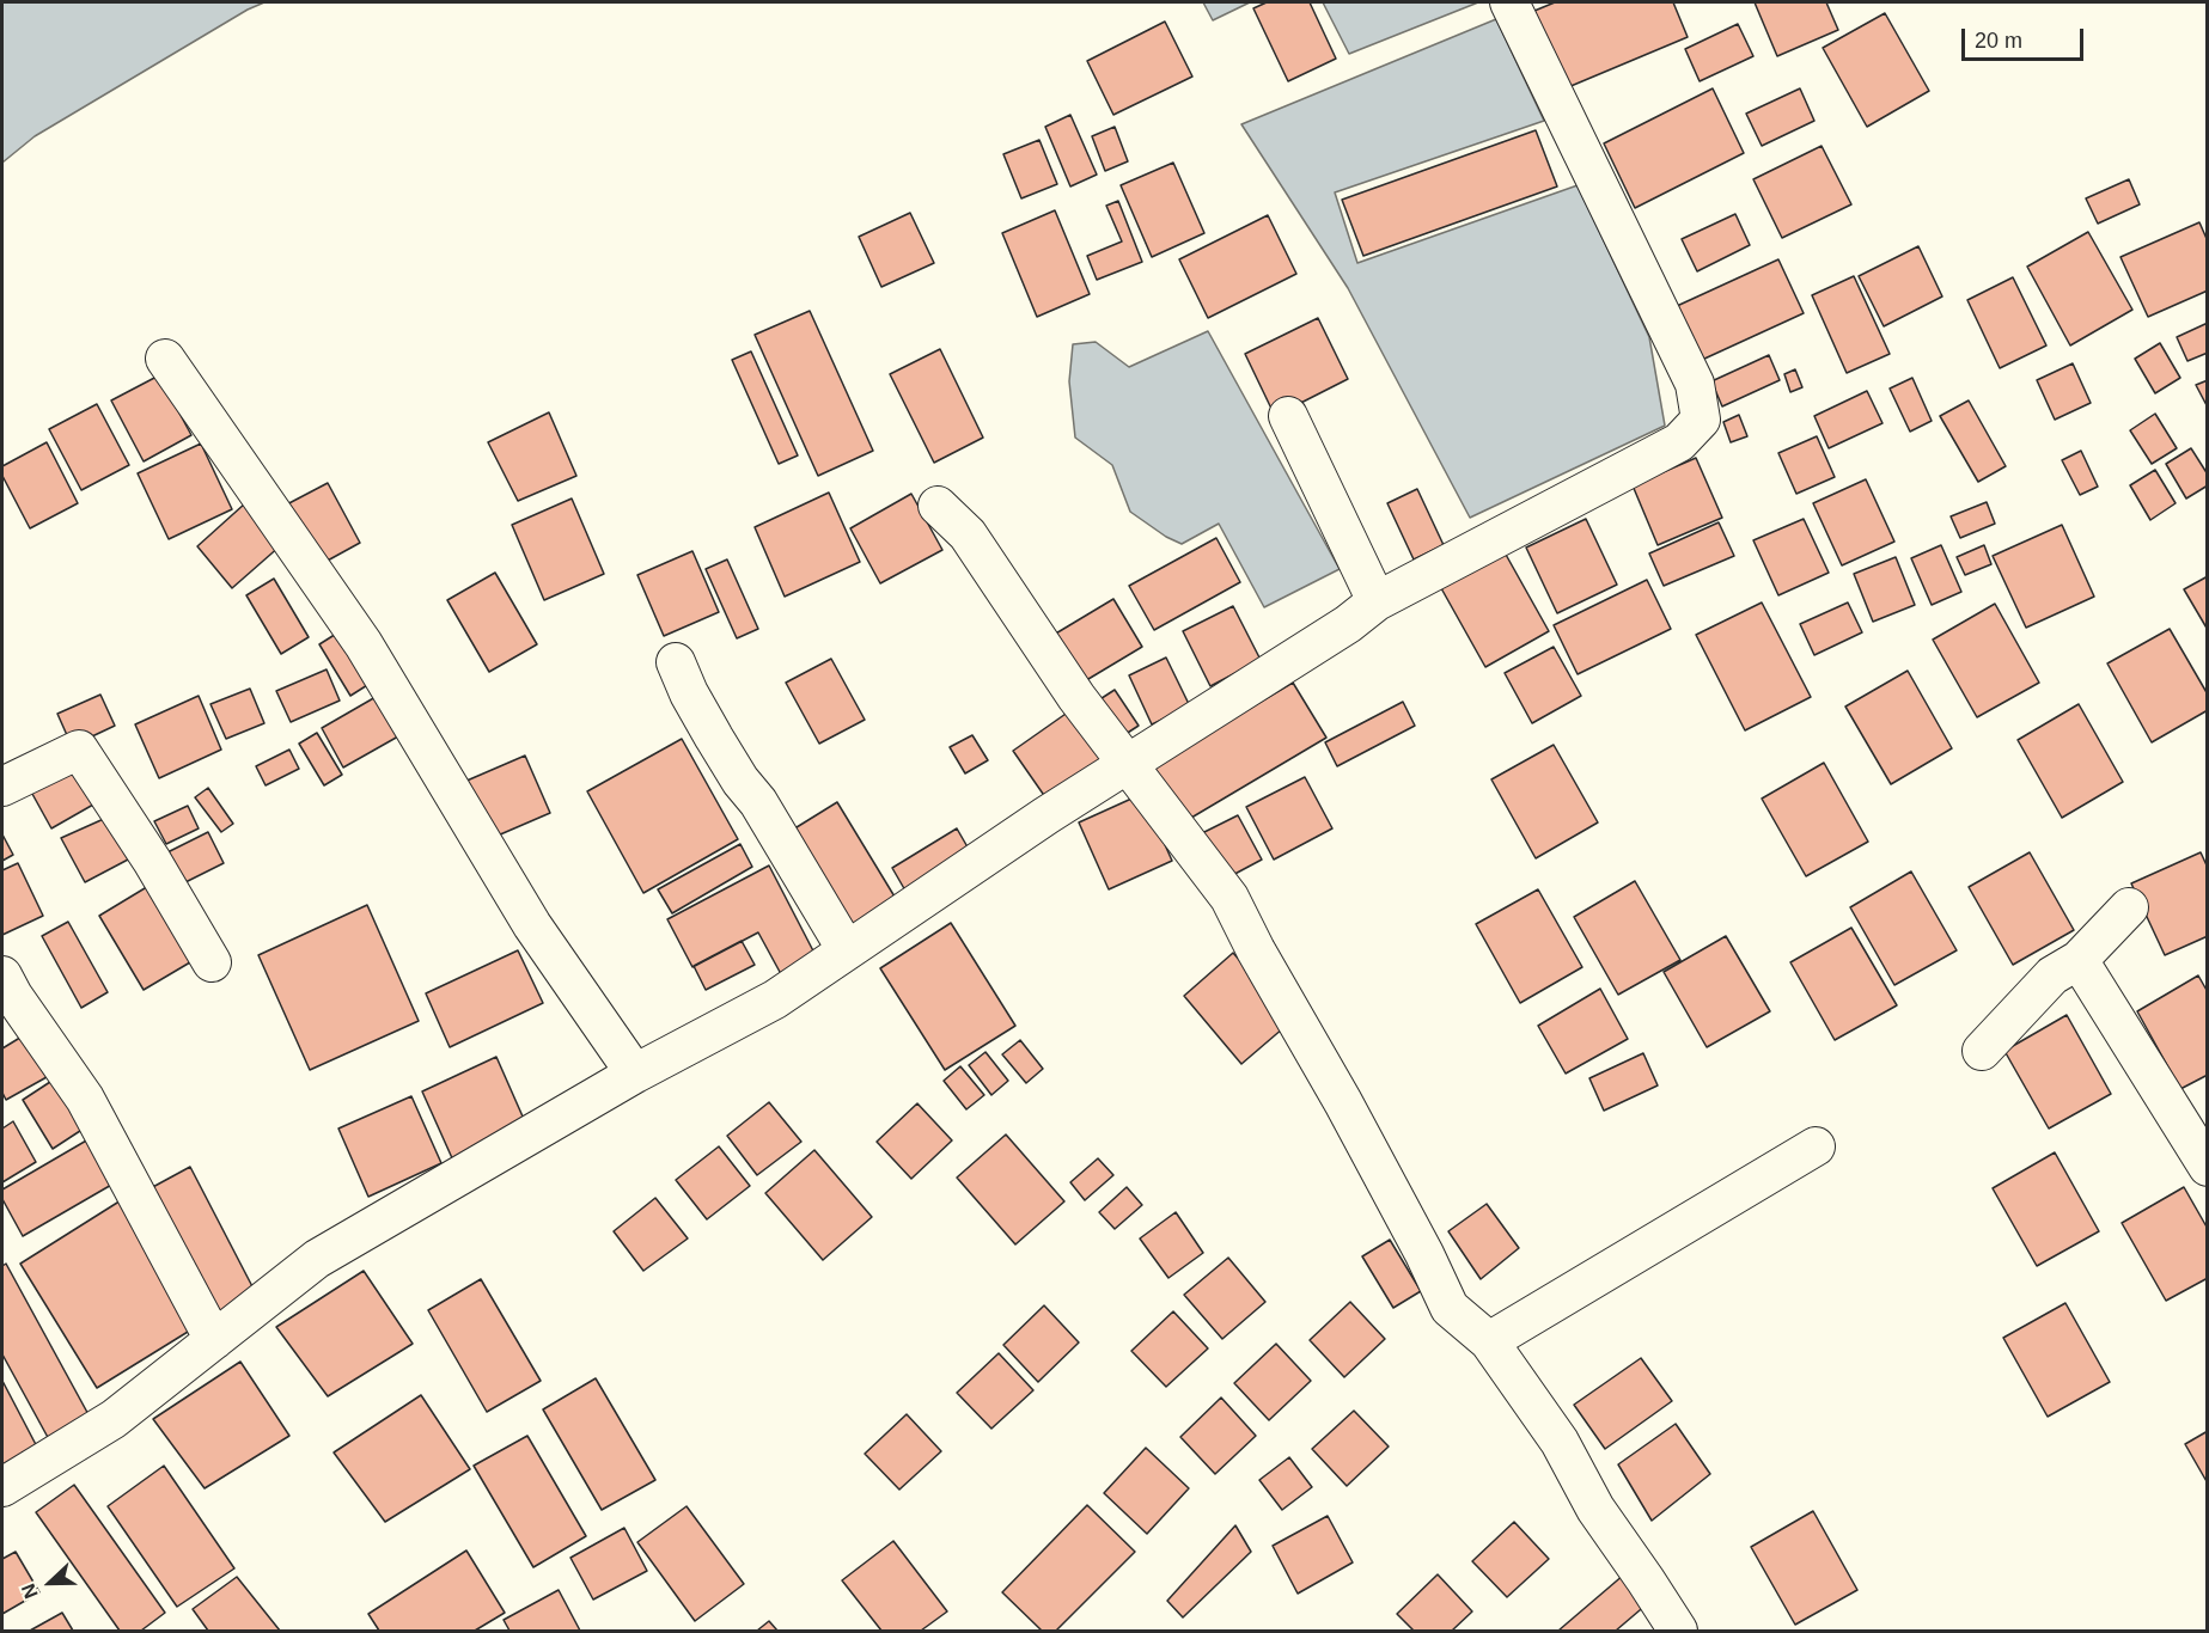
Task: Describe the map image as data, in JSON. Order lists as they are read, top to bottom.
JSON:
{
  "scale_bar": "20 m",
  "north": "left"
}
